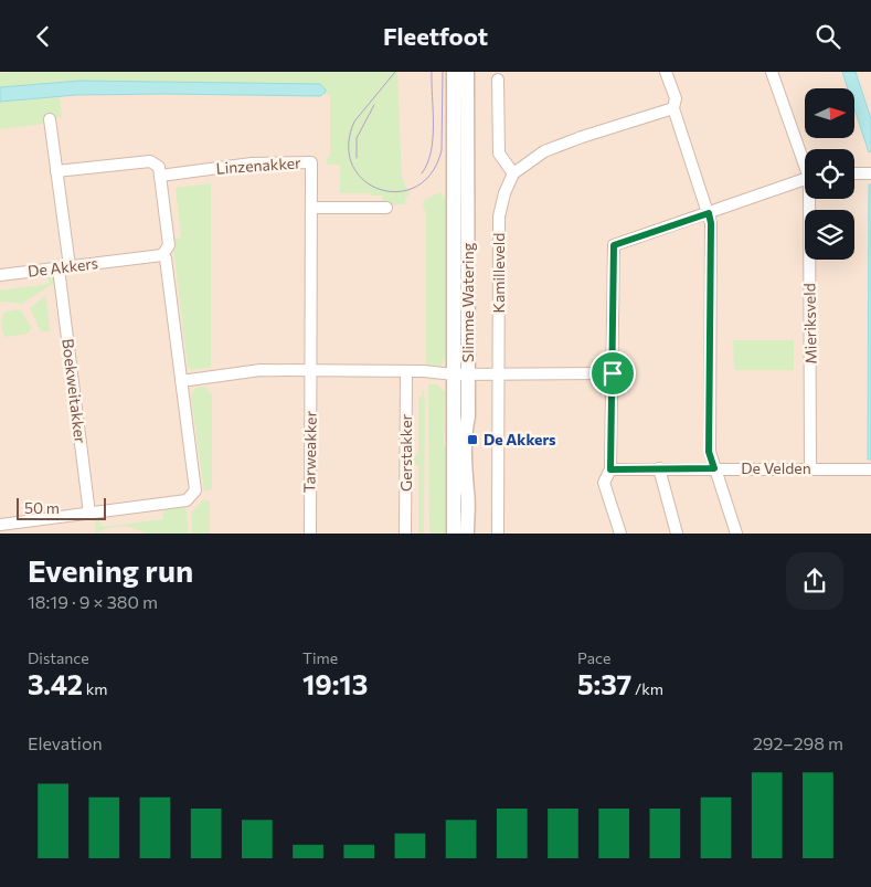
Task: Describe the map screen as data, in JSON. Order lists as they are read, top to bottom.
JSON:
{
  "streets": {
    "street": [
      "Linzenakker",
      "De Akkers",
      "Kamilleveld",
      "Slimme Watering",
      "Mieriksveld",
      "Boekweitakker",
      "Tarweakker",
      "Gerstakker",
      "De Velden"
    ]
  },
  "crossings": [
    ["Linzenakker", "Tarweakker"],
    ["De Akkers", "Boekweitakker"],
    ["Mieriksveld", "De Velden"]
  ],
  "places": {
    "transit": ["De Akkers"]
  },
  "scale_bar": "50 m",
  "north": "right",
  "page": {
    "header": "Fleetfoot",
    "scale": "50 m",
    "heading": ["Evening run", "18:19 · 9 × 380 m"],
    "stats": [
      ["Distance", "3.42 km"],
      ["Time", "19:13"],
      ["Pace", "5:37 /km"]
    ],
    "chart": ["Elevation", "292–298 m"]
  }
}
